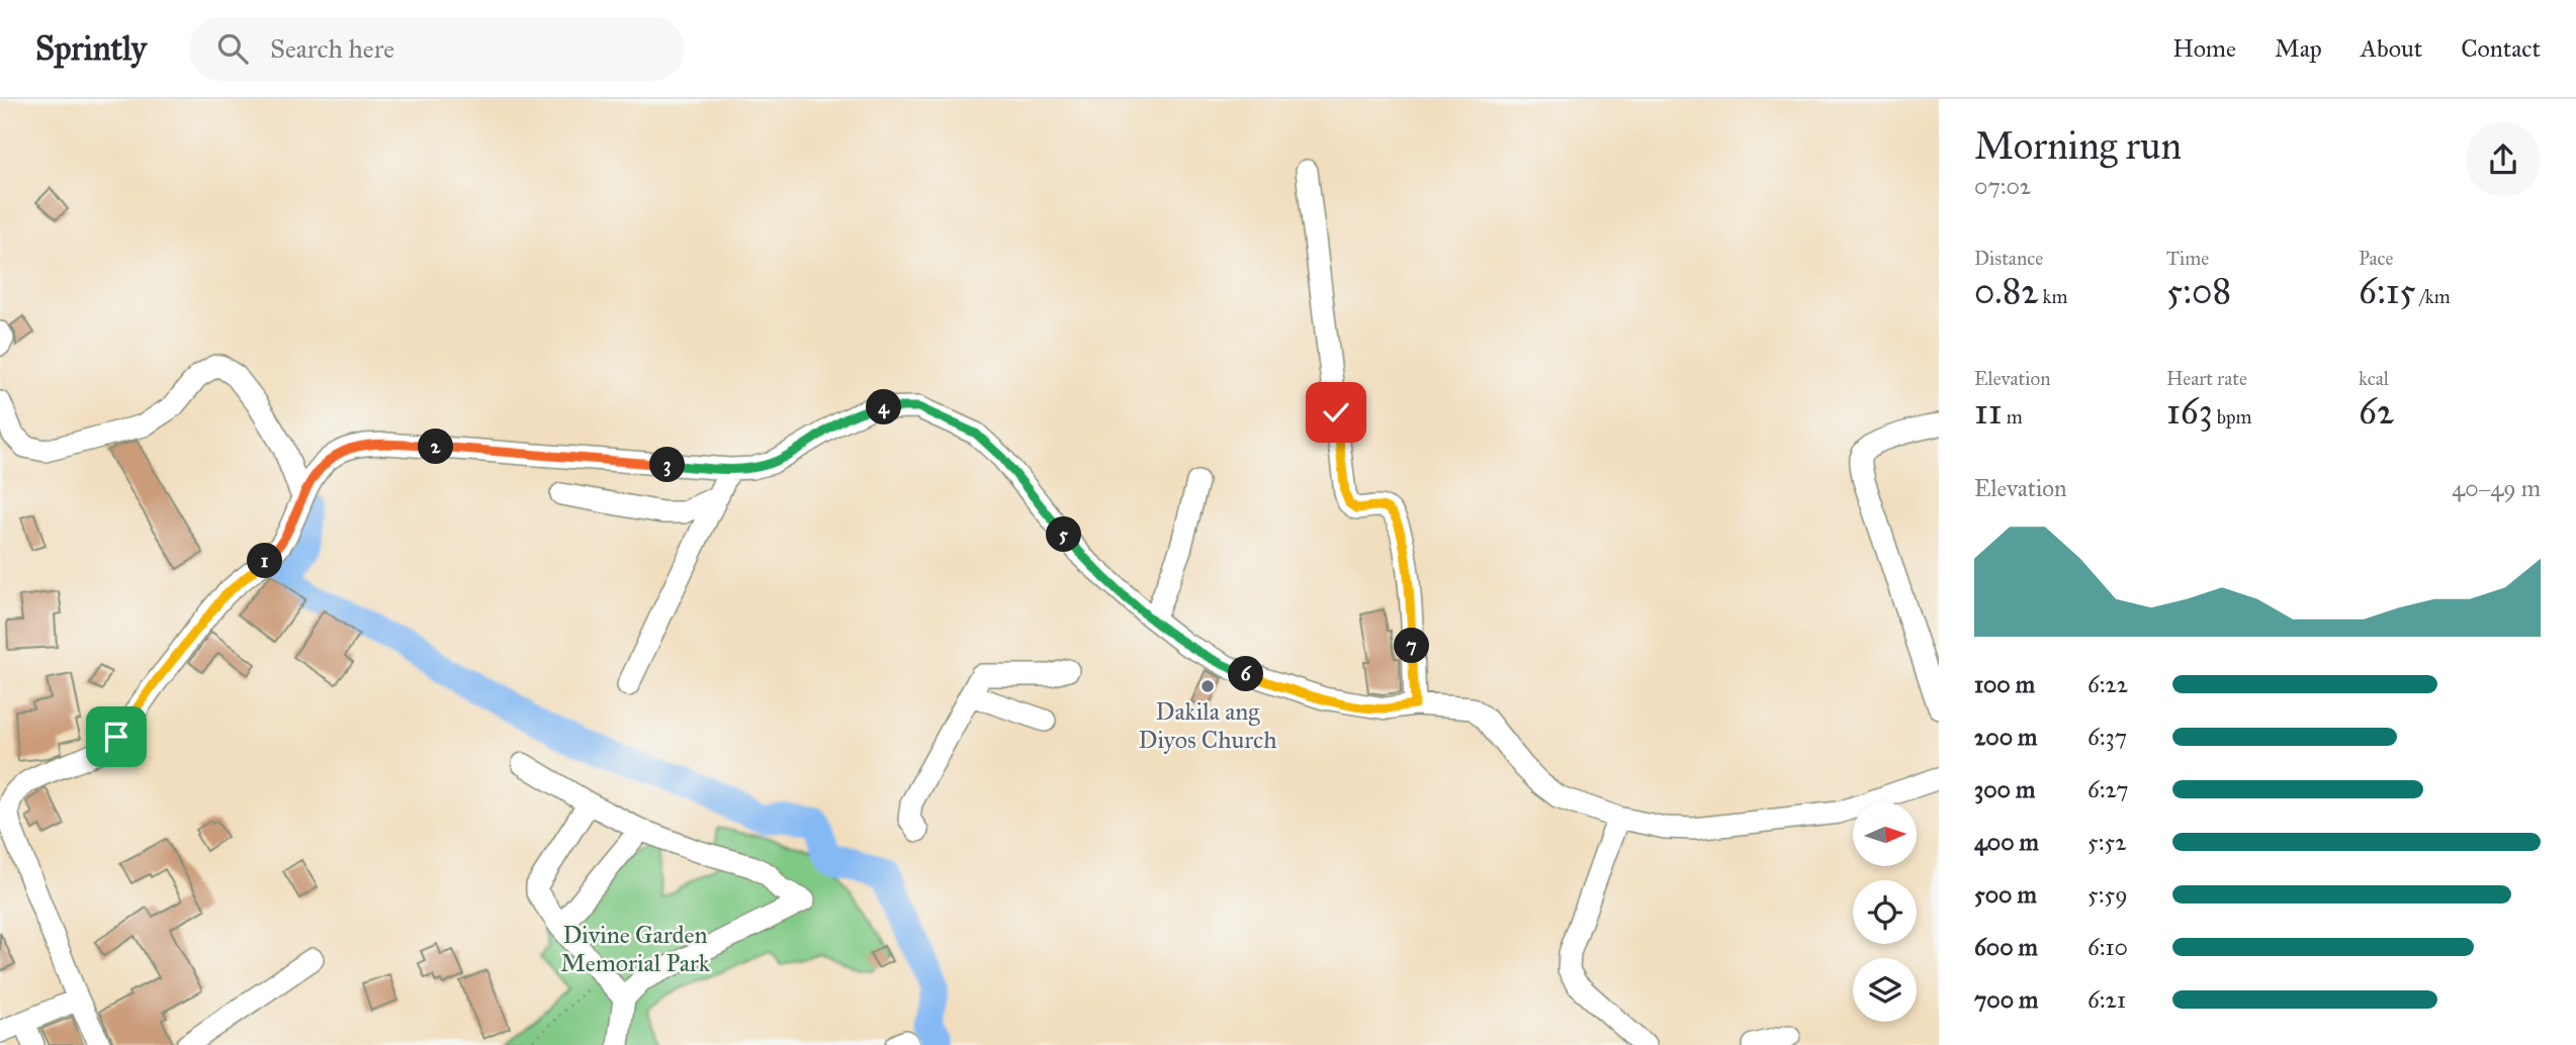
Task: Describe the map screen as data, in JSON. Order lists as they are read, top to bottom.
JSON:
{
  "parks": ["Divine Garden Memorial Park"],
  "places": ["Dakila ang Diyos Church"],
  "north": "right",
  "page": {
    "header": "Sprintly",
    "search": "Search here",
    "nav": [
      "Home",
      "Map",
      "About",
      "Contact"
    ],
    "heading": ["Morning run", "07:02"],
    "stats": [
      ["Distance", "0.82 km"],
      ["Time", "5:08"],
      ["Pace", "6:15 /km"],
      ["Elevation", "11 m"],
      ["Heart rate", "163 bpm"],
      ["kcal", "62"]
    ],
    "pins": [
      "4",
      "2",
      "3",
      "5",
      "1",
      "7",
      "6"
    ],
    "chart": ["Elevation", "40–49 m"],
    "list": [
      {
        "name": "100 m",
        "note": "6:22"
      },
      {
        "name": "200 m",
        "note": "6:37"
      },
      {
        "name": "300 m",
        "note": "6:27"
      },
      {
        "name": "400 m",
        "note": "5:52"
      },
      {
        "name": "500 m",
        "note": "5:59"
      },
      {
        "name": "600 m",
        "note": "6:10"
      },
      {
        "name": "700 m",
        "note": "6:21"
      }
    ]
  }
}
